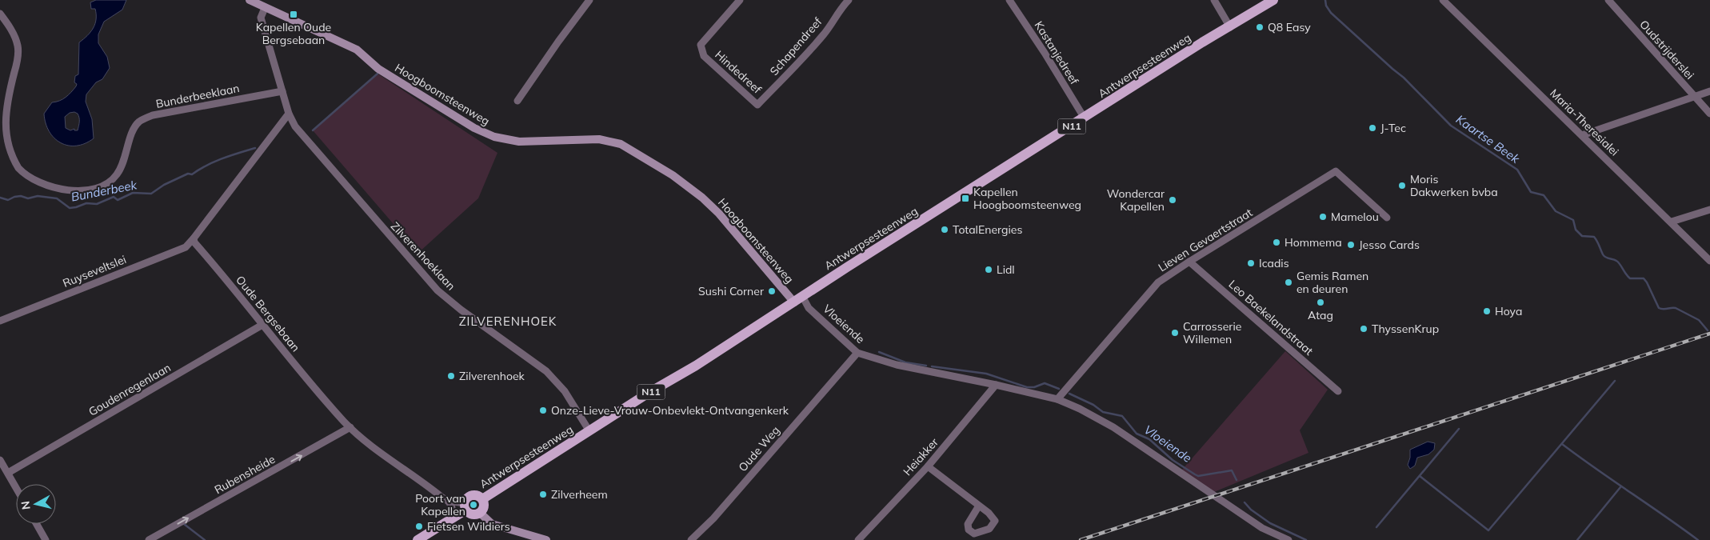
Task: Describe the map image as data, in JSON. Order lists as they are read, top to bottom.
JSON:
{
  "streets": {
    "main road": ["Antwerpsesteenweg", "N11"],
    "street": [
      "Schapendreef",
      "Oudstrijderslei",
      "Kastanjedreef",
      "Hindedreef",
      "Hoogboomsteenweg",
      "Bunderbeeklaan",
      "Maria-Theresialei",
      "Lieven Gevaertstraat",
      "Zilverenhoeklaan",
      "Ruyseveltslei",
      "Oude Bergsebaan",
      "Leo Baekelandstraat",
      "Vloeiende",
      "Goudenregenlaan",
      "Oude Weg",
      "Heiakker",
      "Rubensheide"
    ]
  },
  "crossings": [
    ["Schapendreef", "Hindedreef"],
    ["Kastanjedreef", "Antwerpsesteenweg"],
    ["Antwerpsesteenweg", "Hoogboomsteenweg"],
    ["Antwerpsesteenweg", "N11"],
    ["Antwerpsesteenweg", "Zilverenhoeklaan"],
    ["Antwerpsesteenweg", "Oude Bergsebaan"],
    ["Antwerpsesteenweg", "Vloeiende"],
    ["Hoogboomsteenweg", "Vloeiende"],
    ["Bunderbeeklaan", "Zilverenhoeklaan"],
    ["N11", "Oude Bergsebaan"],
    ["Lieven Gevaertstraat", "Leo Baekelandstraat"],
    ["Lieven Gevaertstraat", "Vloeiende"],
    ["Ruyseveltslei", "Oude Bergsebaan"],
    ["Oude Bergsebaan", "Goudenregenlaan"],
    ["Oude Bergsebaan", "Rubensheide"],
    ["Vloeiende", "Oude Weg"],
    ["Vloeiende", "Heiakker"]
  ],
  "one_way": ["Rubensheide"],
  "districts": ["ZILVERENHOEK"],
  "water": ["Kaartse Beek", "Bunderbeek", "Vloeiende"],
  "places": {
    "transit": ["Kapellen Oude Bergsebaan", "Kapellen Hoogboomsteenweg"],
    "other": [
      "Q8 Easy",
      "J-Tec",
      "Moris Dakwerken bvba",
      "Wondercar Kapellen",
      "Mamelou",
      "TotalEnergies",
      "Hommema",
      "Jesso Cards",
      "Icadis",
      "Lidl",
      "Gemis Ramen en deuren",
      "Sushi Corner",
      "Atag",
      "Hoya",
      "ThyssenKrup",
      "Carrosserie Willemen",
      "Zilverenhoek",
      "Onze-Lieve-Vrouw-Onbevlekt-Ontvangenkerk",
      "Zilverheem",
      "Poort van Kapellen",
      "Fietsen Wildiers"
    ]
  },
  "north": "left"
}
